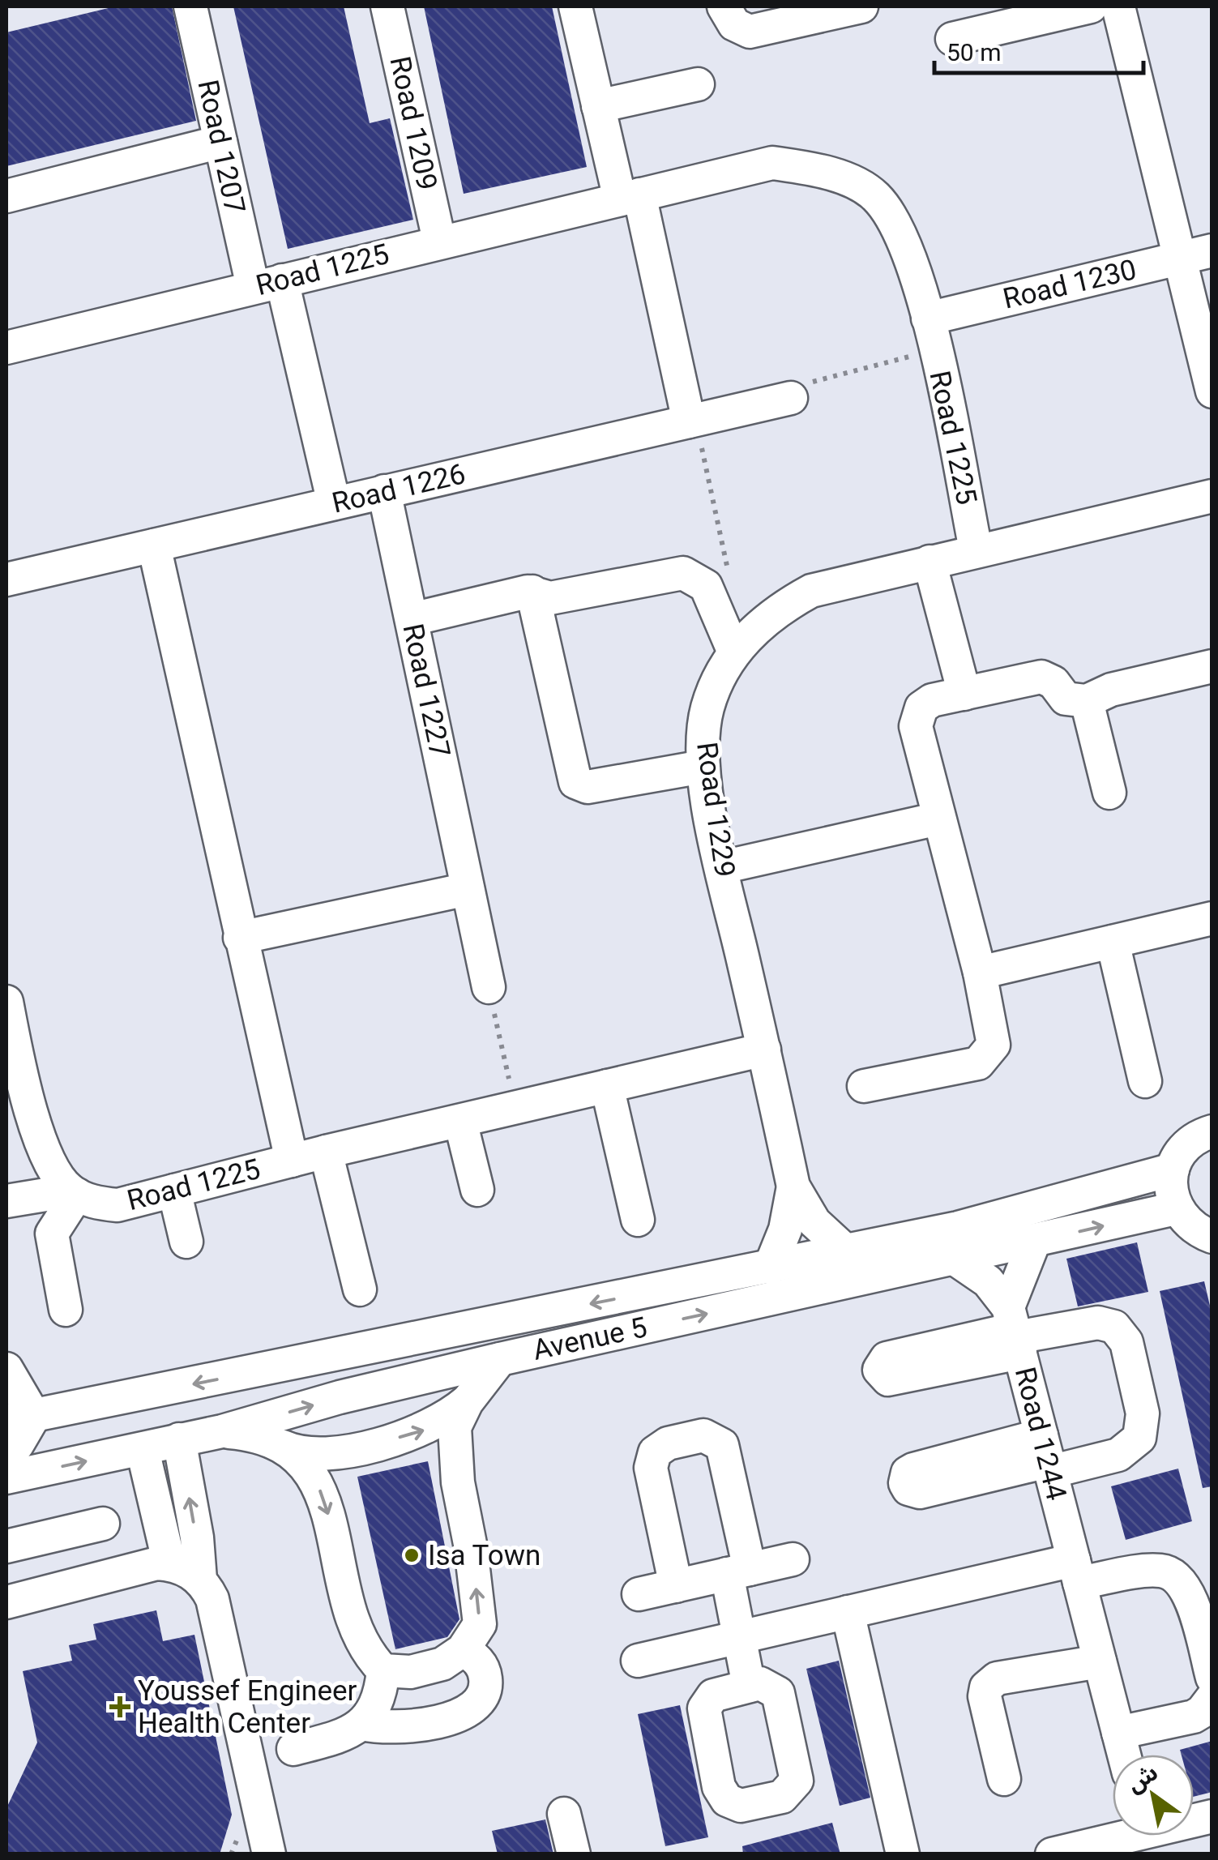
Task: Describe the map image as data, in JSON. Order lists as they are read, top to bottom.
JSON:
{
  "streets": {
    "street": [
      "Road 1209",
      "Road 1207",
      "Road 1225",
      "Road 1230",
      "Road 1226",
      "Road 1227",
      "Road 1229",
      "Avenue 5",
      "Road 1244"
    ]
  },
  "crossings": [
    ["Road 1209", "Road 1225"],
    ["Road 1207", "Road 1225"],
    ["Road 1207", "Road 1226"],
    ["Road 1225", "Road 1230"],
    ["Road 1225", "Road 1229"],
    ["Road 1226", "Road 1227"],
    ["Road 1229", "Avenue 5"],
    ["Avenue 5", "Road 1244"]
  ],
  "places": {
    "other": ["Isa Town"],
    "health": ["Youssef Engineer Health Center"]
  },
  "scale_bar": "50 m",
  "north": "top left"
}
